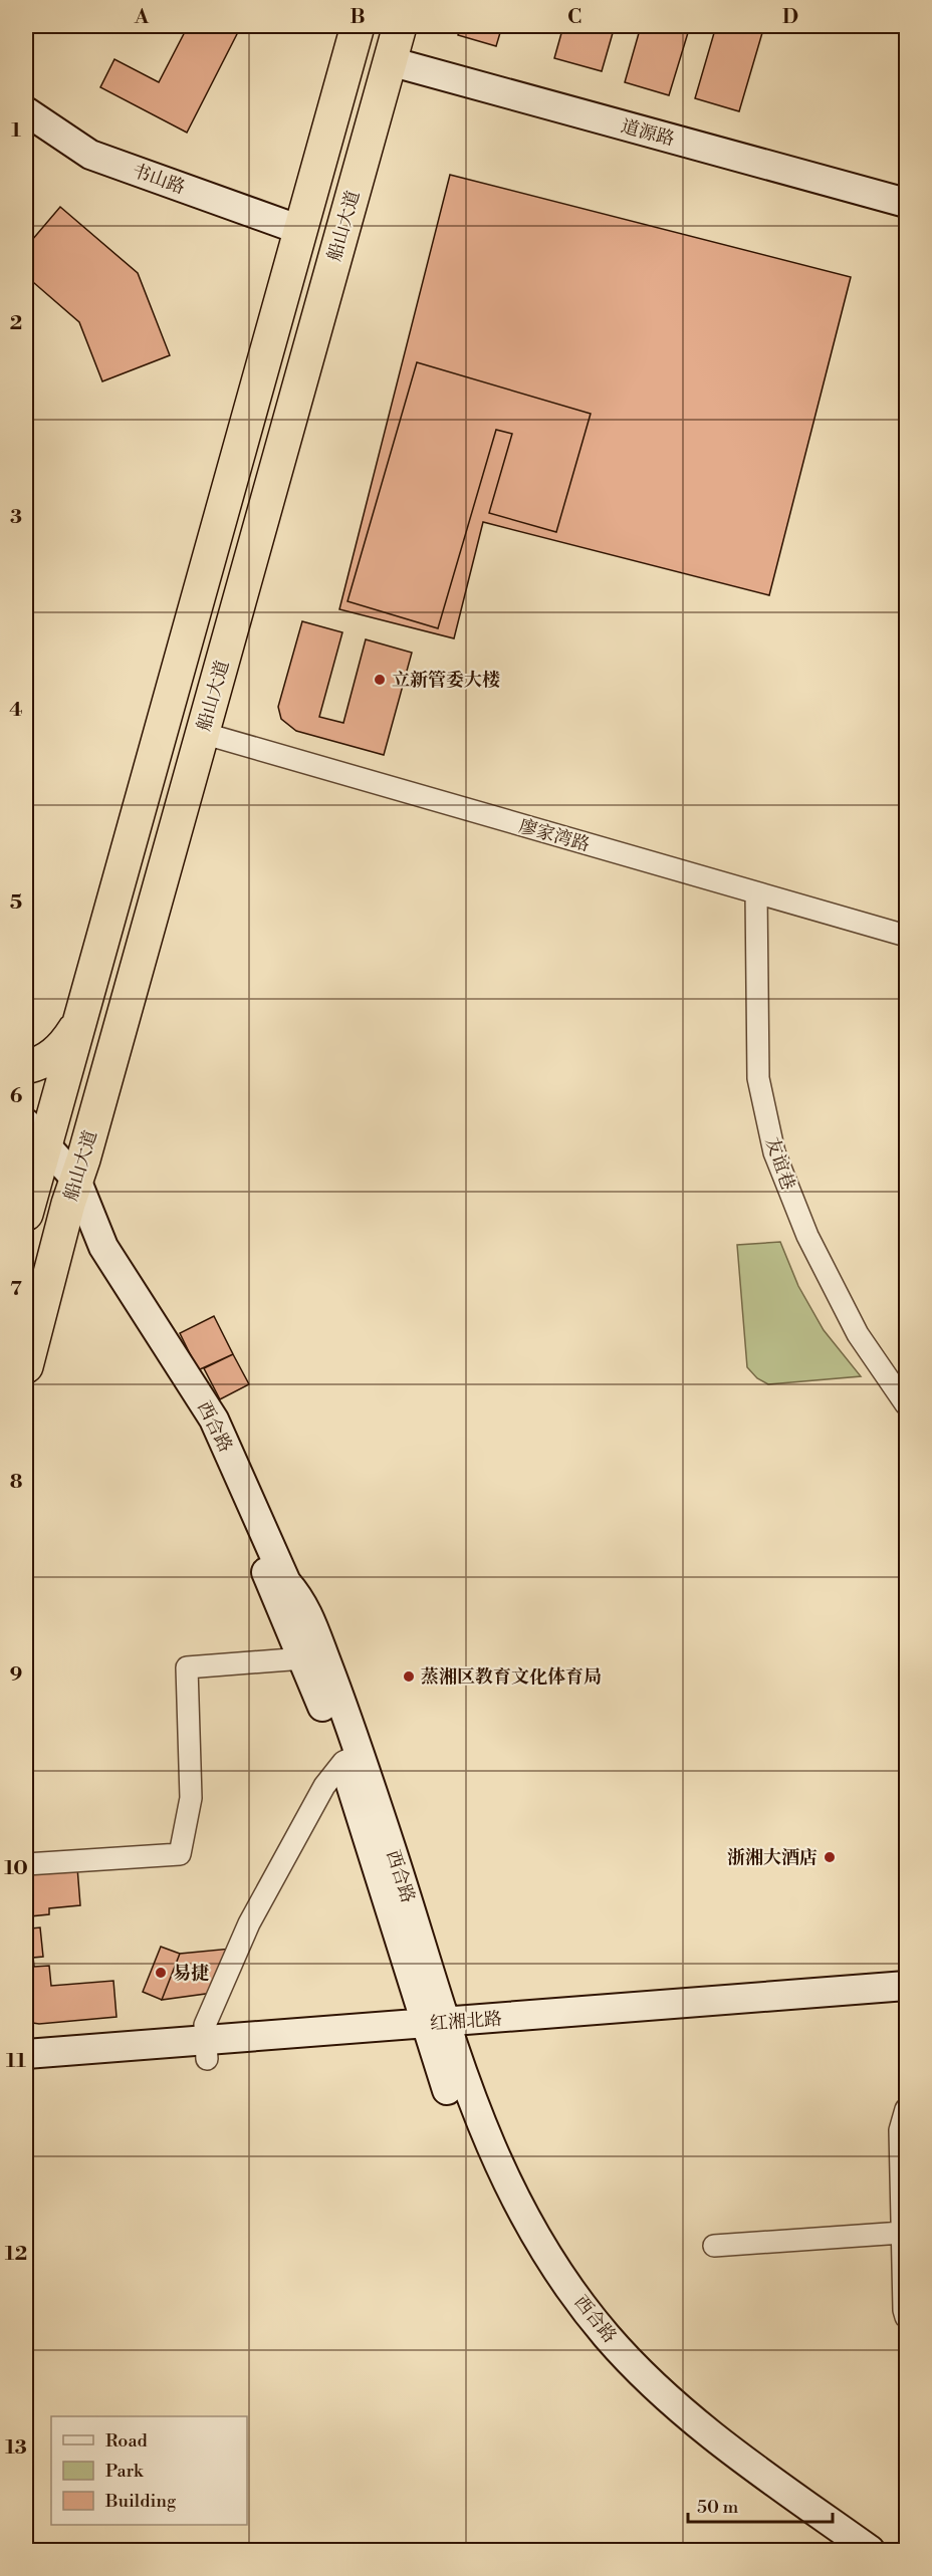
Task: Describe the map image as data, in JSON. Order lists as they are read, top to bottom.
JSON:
{
  "streets": {
    "highway": ["船山大道"],
    "main road": [
      "道源路",
      "书山路",
      "西合路",
      "红湘北路"
    ],
    "street": ["廖家湾路", "友谊巷"]
  },
  "crossings": [
    ["道源路", "船山大道"],
    ["船山大道", "廖家湾路"],
    ["船山大道", "西合路"],
    ["廖家湾路", "友谊巷"],
    ["西合路", "红湘北路"]
  ],
  "places": [
    "立新管委大楼",
    "蒸湘区教育文化体育局",
    "浙湘大酒店",
    "易捷"
  ],
  "legend": ["Road", "Park", "Building"],
  "scale_bar": "50 m",
  "grid": {
    "columns": [
      "A",
      "B",
      "C",
      "D"
    ],
    "rows": [
      "1",
      "2",
      "3",
      "4",
      "5",
      "6",
      "7",
      "8",
      "9",
      "10",
      "11",
      "12",
      "13"
    ]
  }
}
